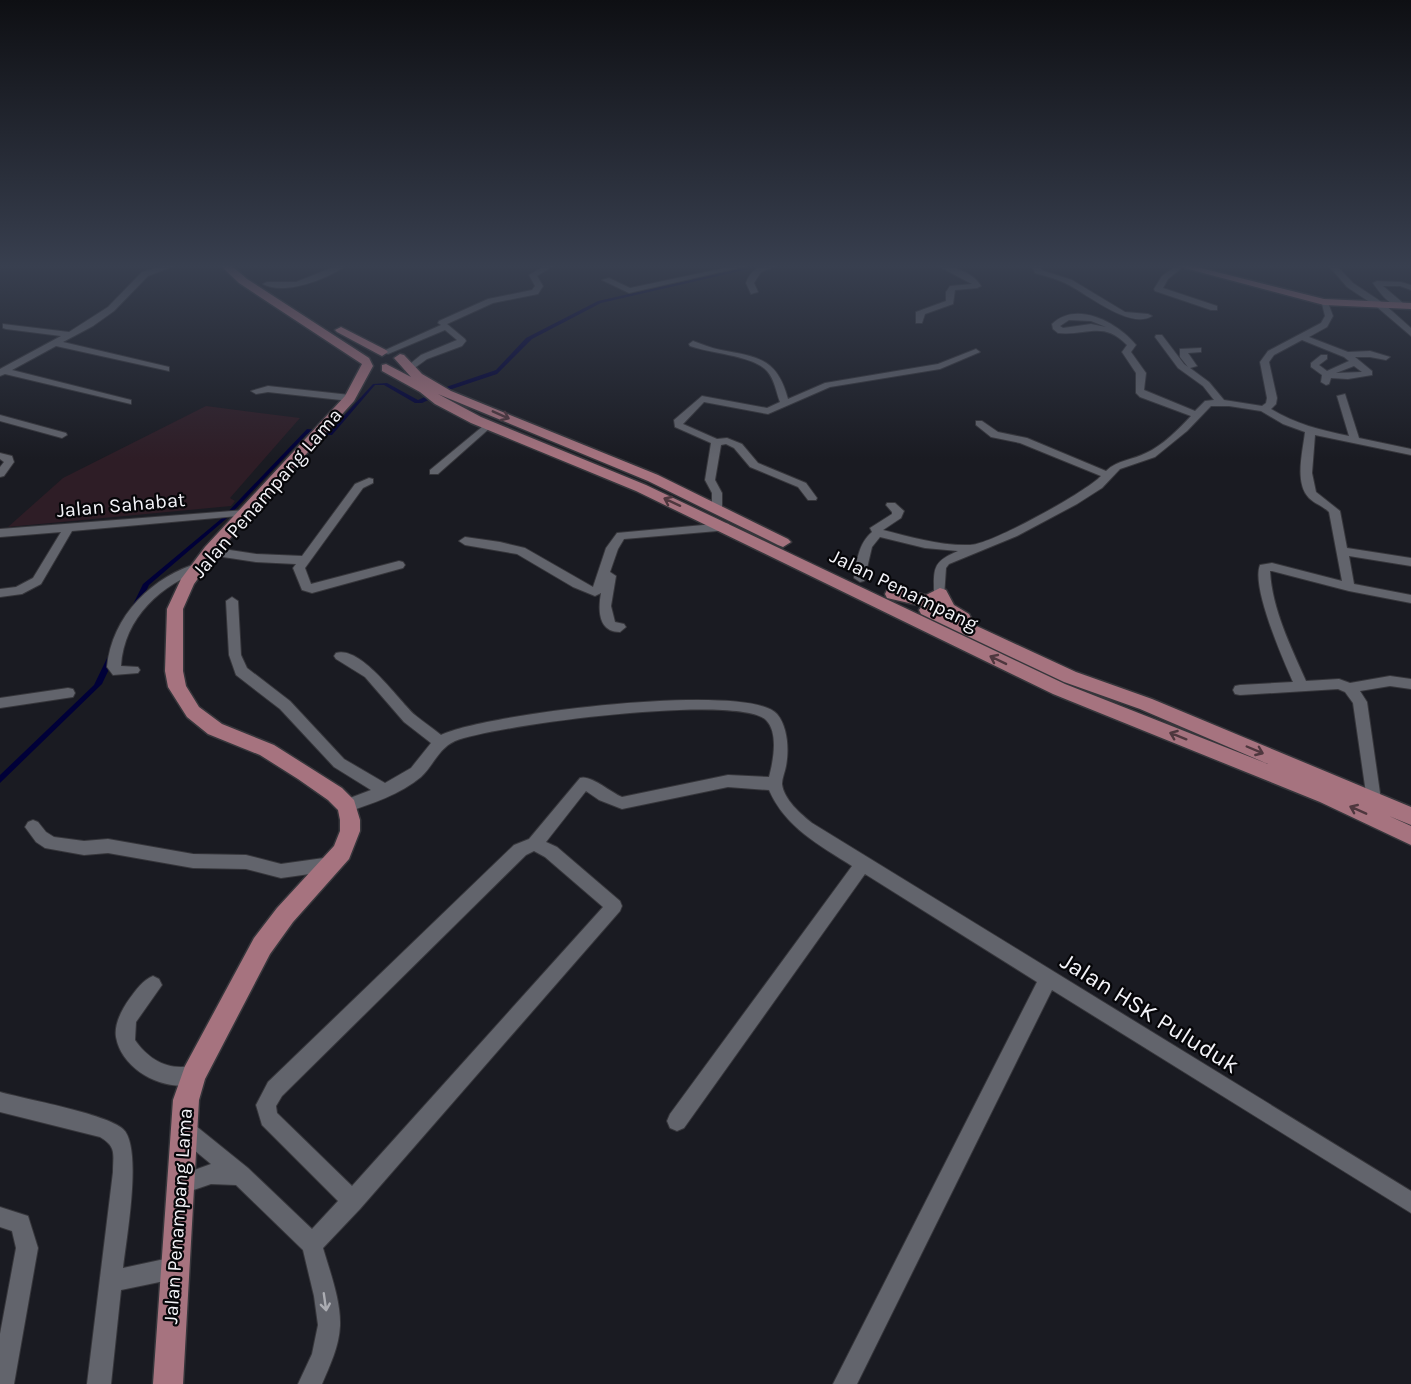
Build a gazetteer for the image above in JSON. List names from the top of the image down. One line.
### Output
{"streets":{"main road":["Jalan Penampang Lama","Jalan Penampang"],"street":["Jalan Sahabat","Jalan HSK Puluduk"]},"crossings":[["Jalan Penampang Lama","Jalan Sahabat"],["Jalan Penampang Lama","Jalan Penampang"]]}
